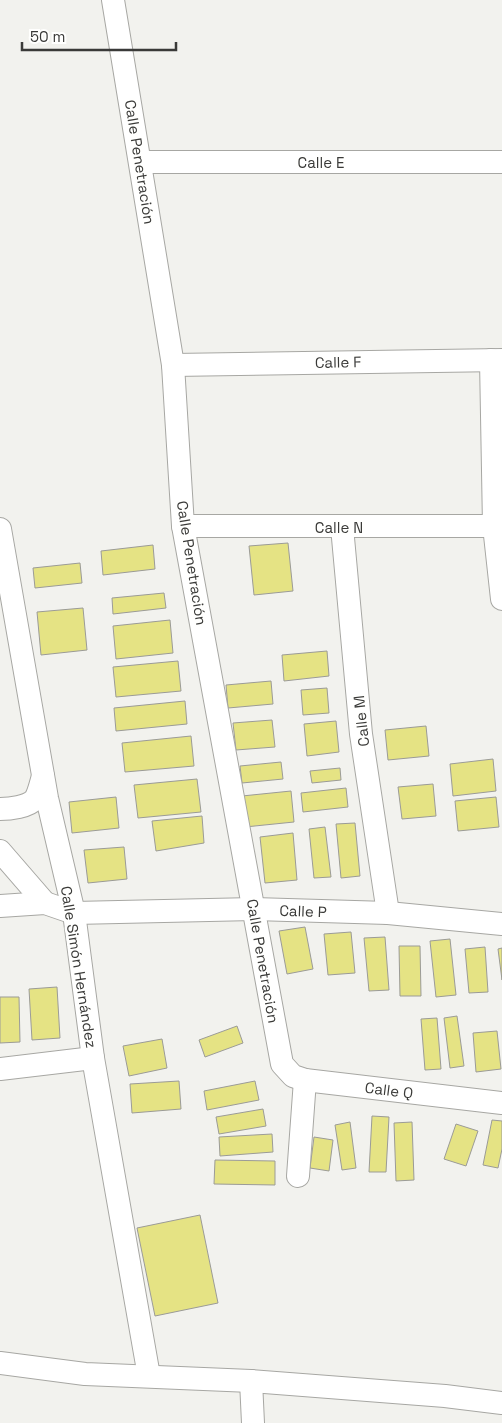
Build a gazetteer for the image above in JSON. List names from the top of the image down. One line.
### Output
{"streets":{"street":["Calle Penetración","Calle E","Calle F","Calle N","Calle M","Calle P","Calle Simón Hernández","Calle Q"]},"crossings":[["Calle Penetración","Calle E"],["Calle Penetración","Calle F"],["Calle Penetración","Calle N"],["Calle Penetración","Calle P"],["Calle Penetración","Calle Q"],["Calle N","Calle M"],["Calle M","Calle P"],["Calle P","Calle Simón Hernández"]],"scale_bar":"50 m"}
